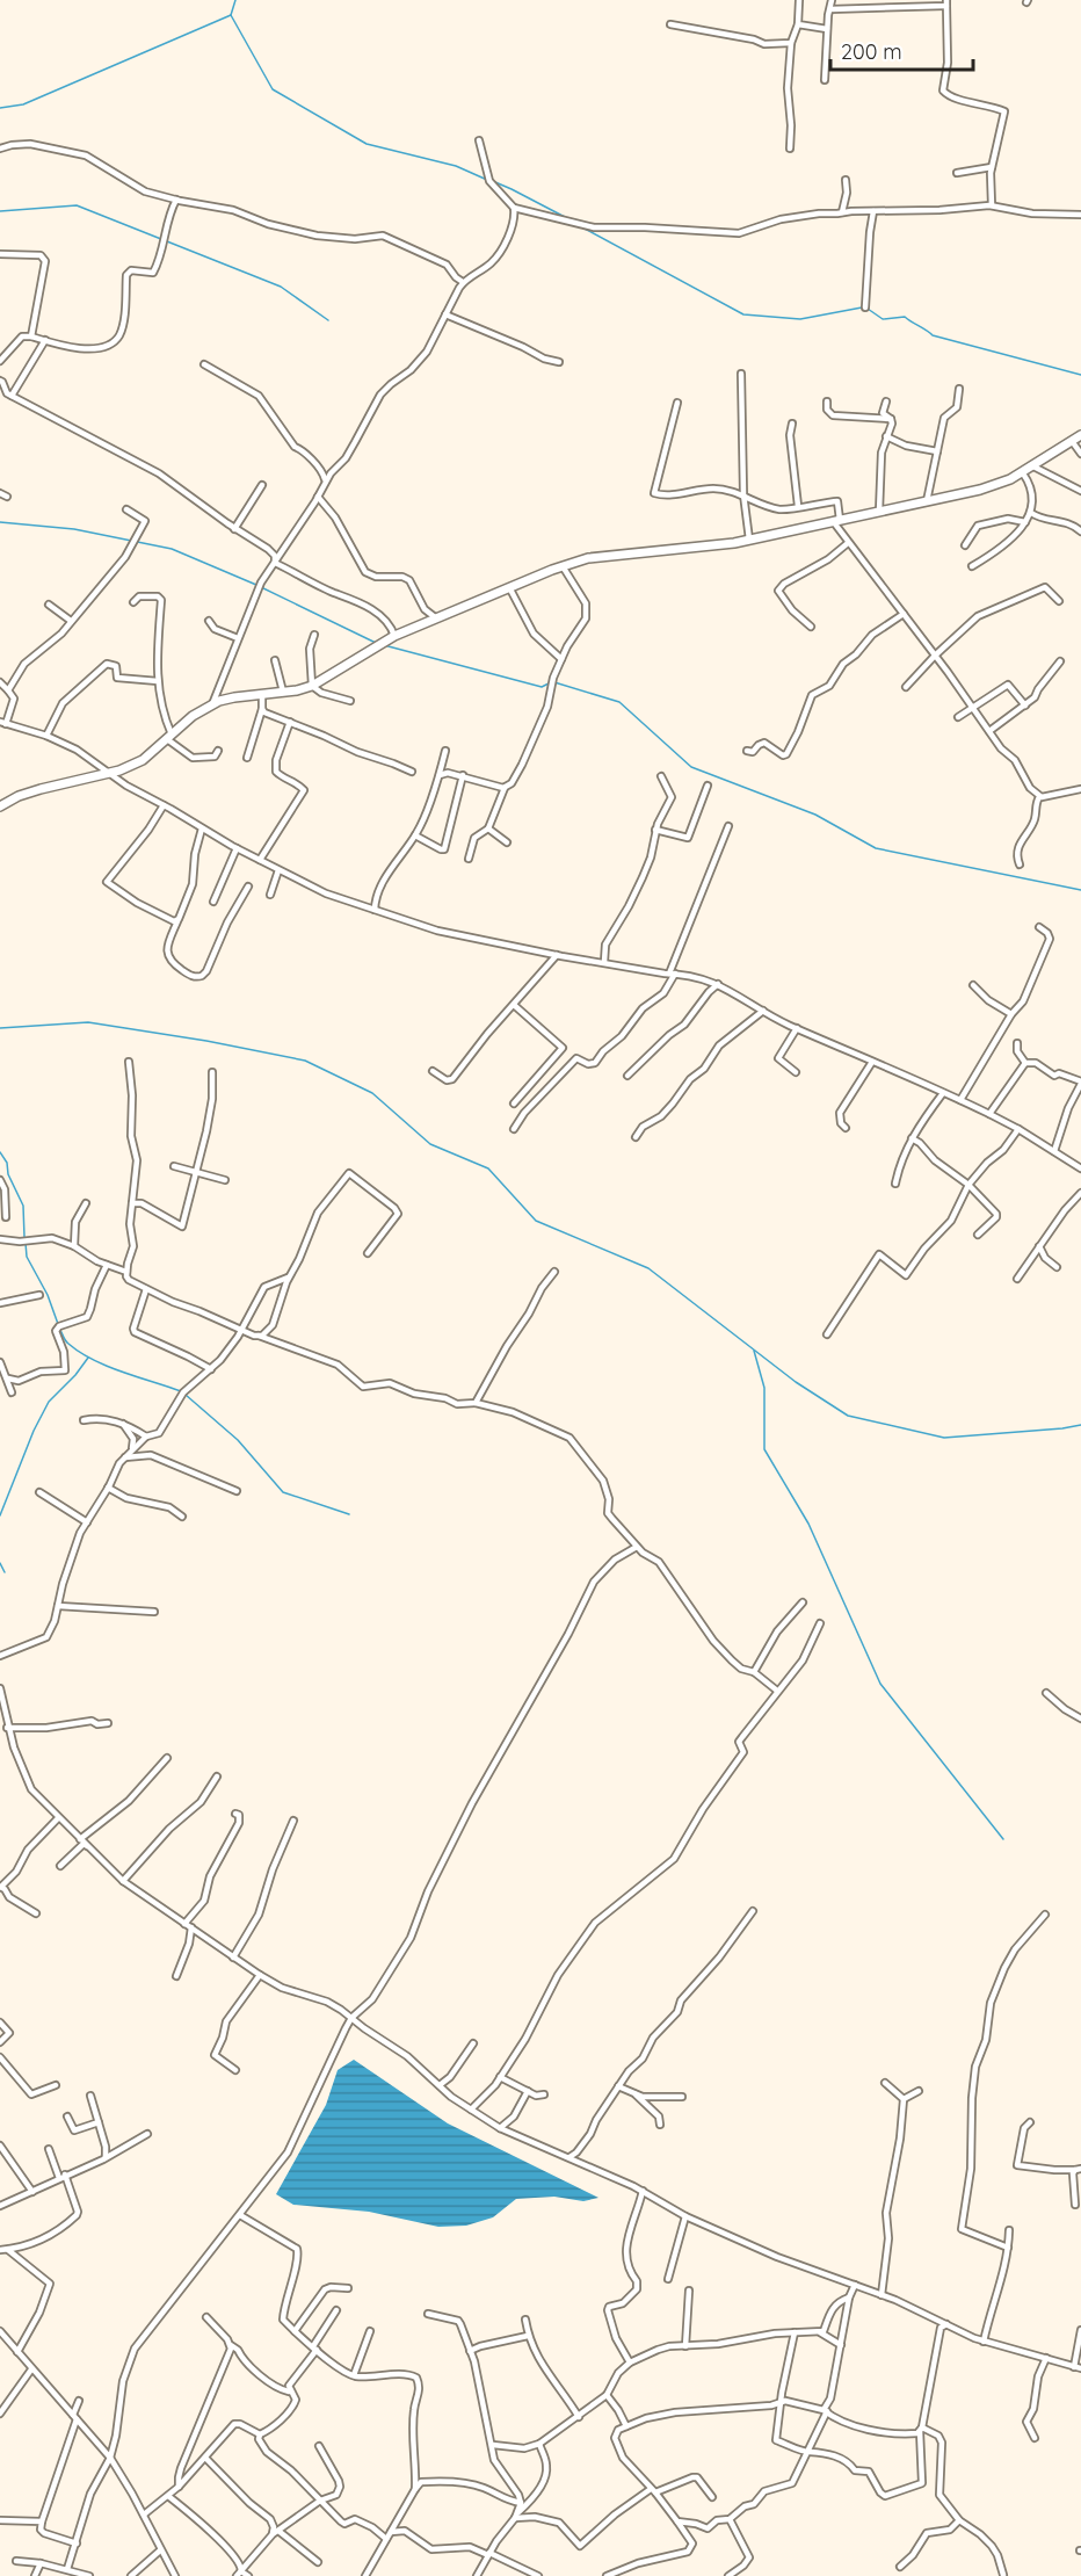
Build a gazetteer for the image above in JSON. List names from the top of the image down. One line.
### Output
{"scale_bar":"200 m"}
